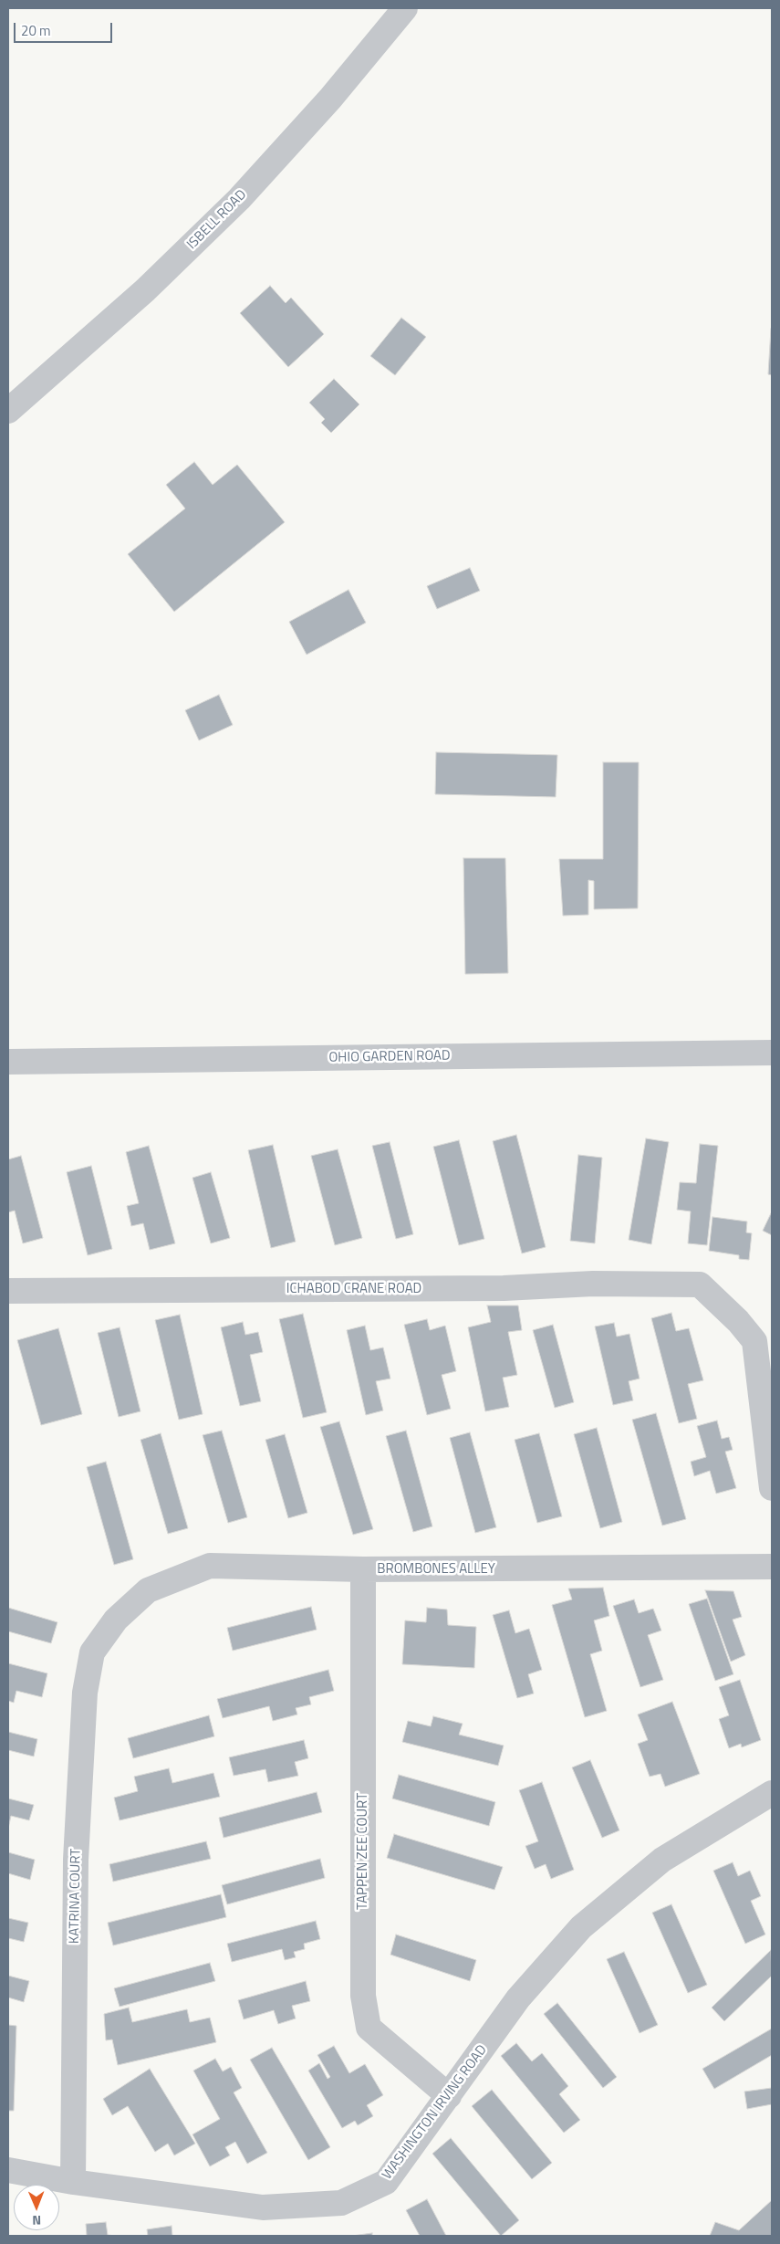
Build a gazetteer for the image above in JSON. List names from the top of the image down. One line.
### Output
{"streets":{"street":["ISBELL ROAD","OHIO GARDEN ROAD","ICHABOD CRANE ROAD","BROMBONES ALLEY","TAPPEN ZEE COURT","KATRINA COURT","WASHINGTON IRVING ROAD"]},"crossings":[["BROMBONES ALLEY","TAPPEN ZEE COURT"],["BROMBONES ALLEY","KATRINA COURT"],["TAPPEN ZEE COURT","WASHINGTON IRVING ROAD"],["KATRINA COURT","WASHINGTON IRVING ROAD"]],"scale_bar":"20 m","north":"bottom"}
